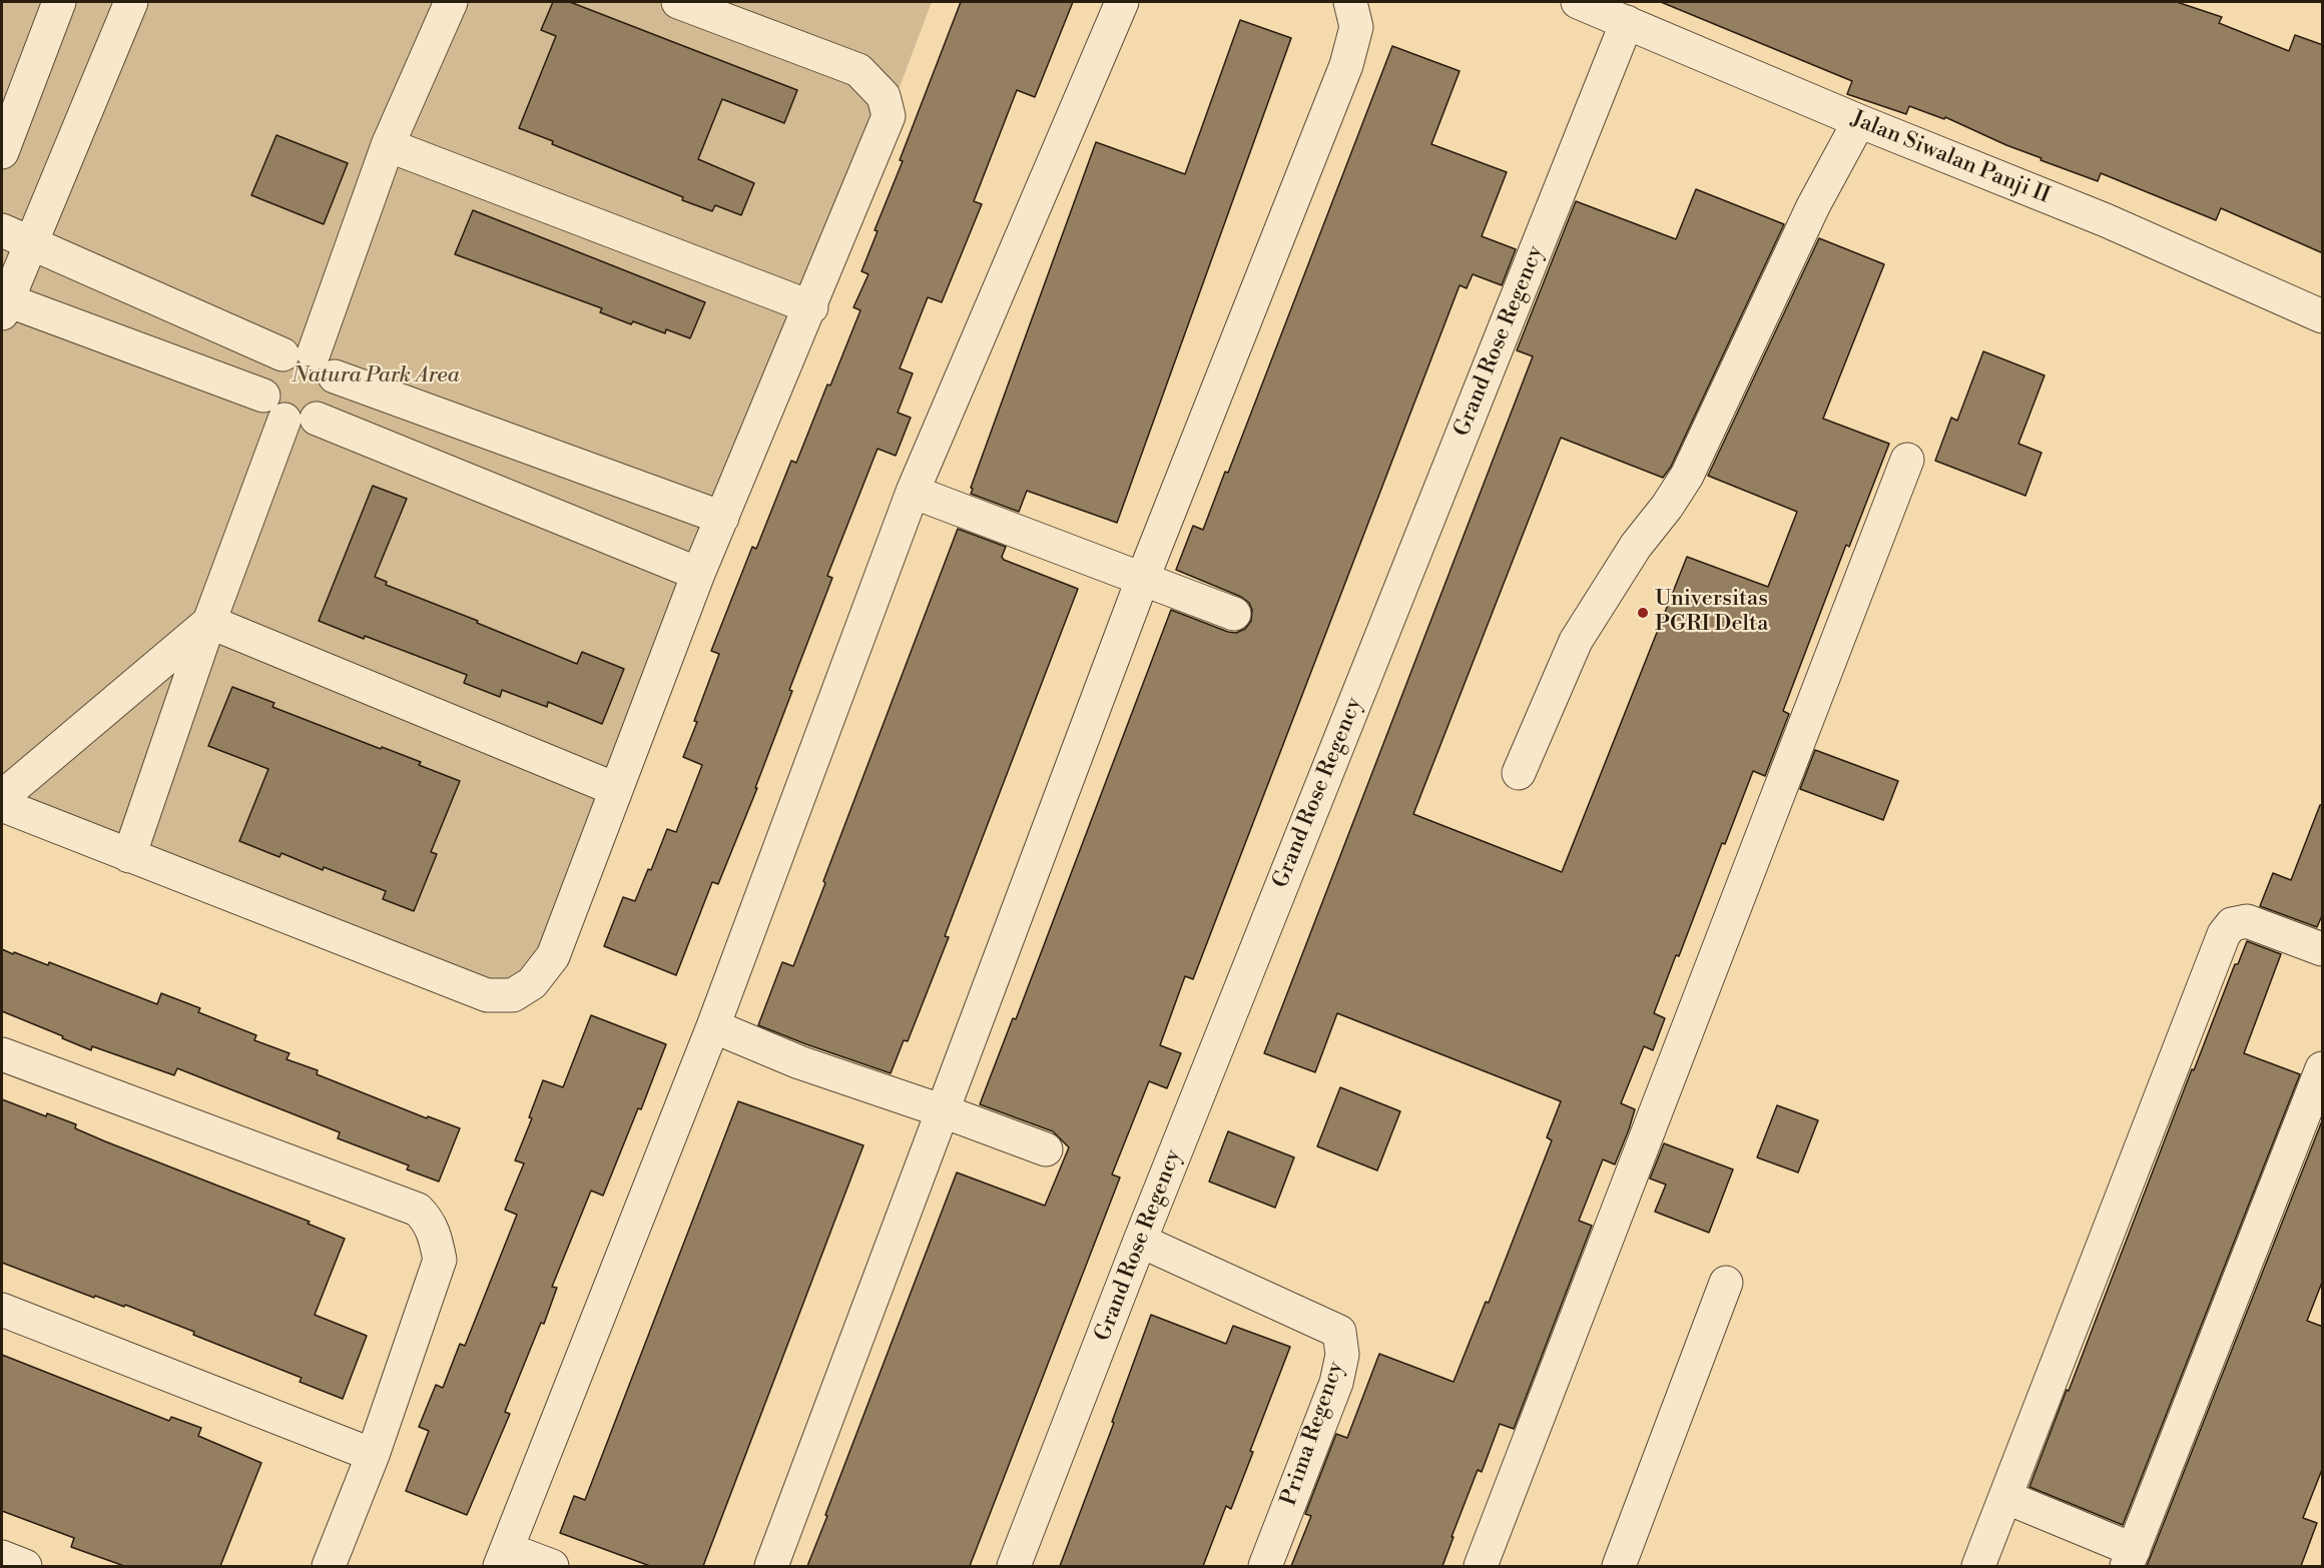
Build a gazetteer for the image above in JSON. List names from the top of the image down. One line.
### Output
{"streets":{"street":["Jalan Siwalan Panji II","Grand Rose Regency","Prima Regency"]},"crossings":[["Jalan Siwalan Panji II","Grand Rose Regency"],["Grand Rose Regency","Prima Regency"]],"parks":["Natura Park Area"],"places":["Universitas PGRI Delta"]}
